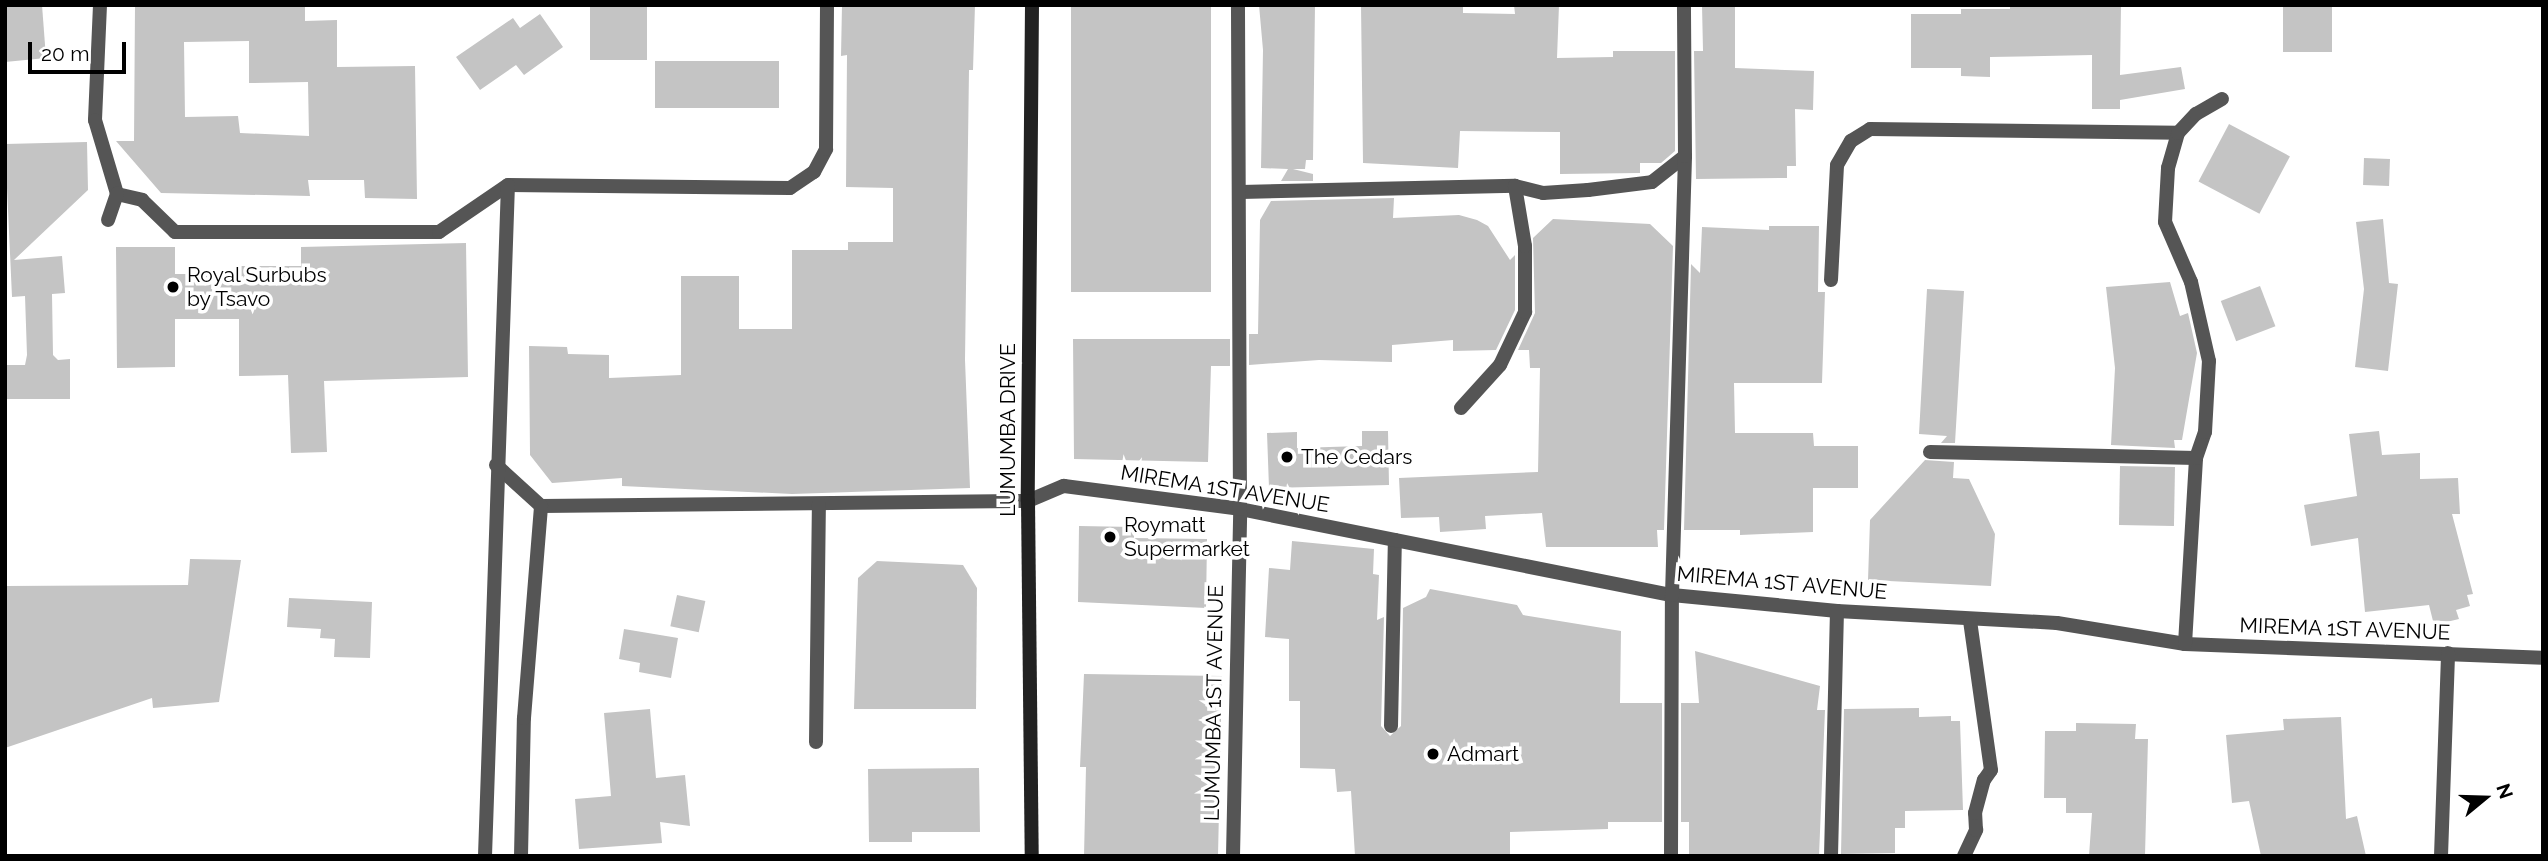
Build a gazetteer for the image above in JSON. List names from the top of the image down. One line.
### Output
{"streets":{"street":["LUMUMBA DRIVE","MIREMA 1ST AVENUE","LUMUMBA 1ST AVENUE"]},"crossings":[["LUMUMBA DRIVE","MIREMA 1ST AVENUE"],["MIREMA 1ST AVENUE","LUMUMBA 1ST AVENUE"]],"places":["Royal Surbubs by Tsavo","The Cedars","Roymatt Supermarket","Admart"],"scale_bar":"20 m","north":"right"}
